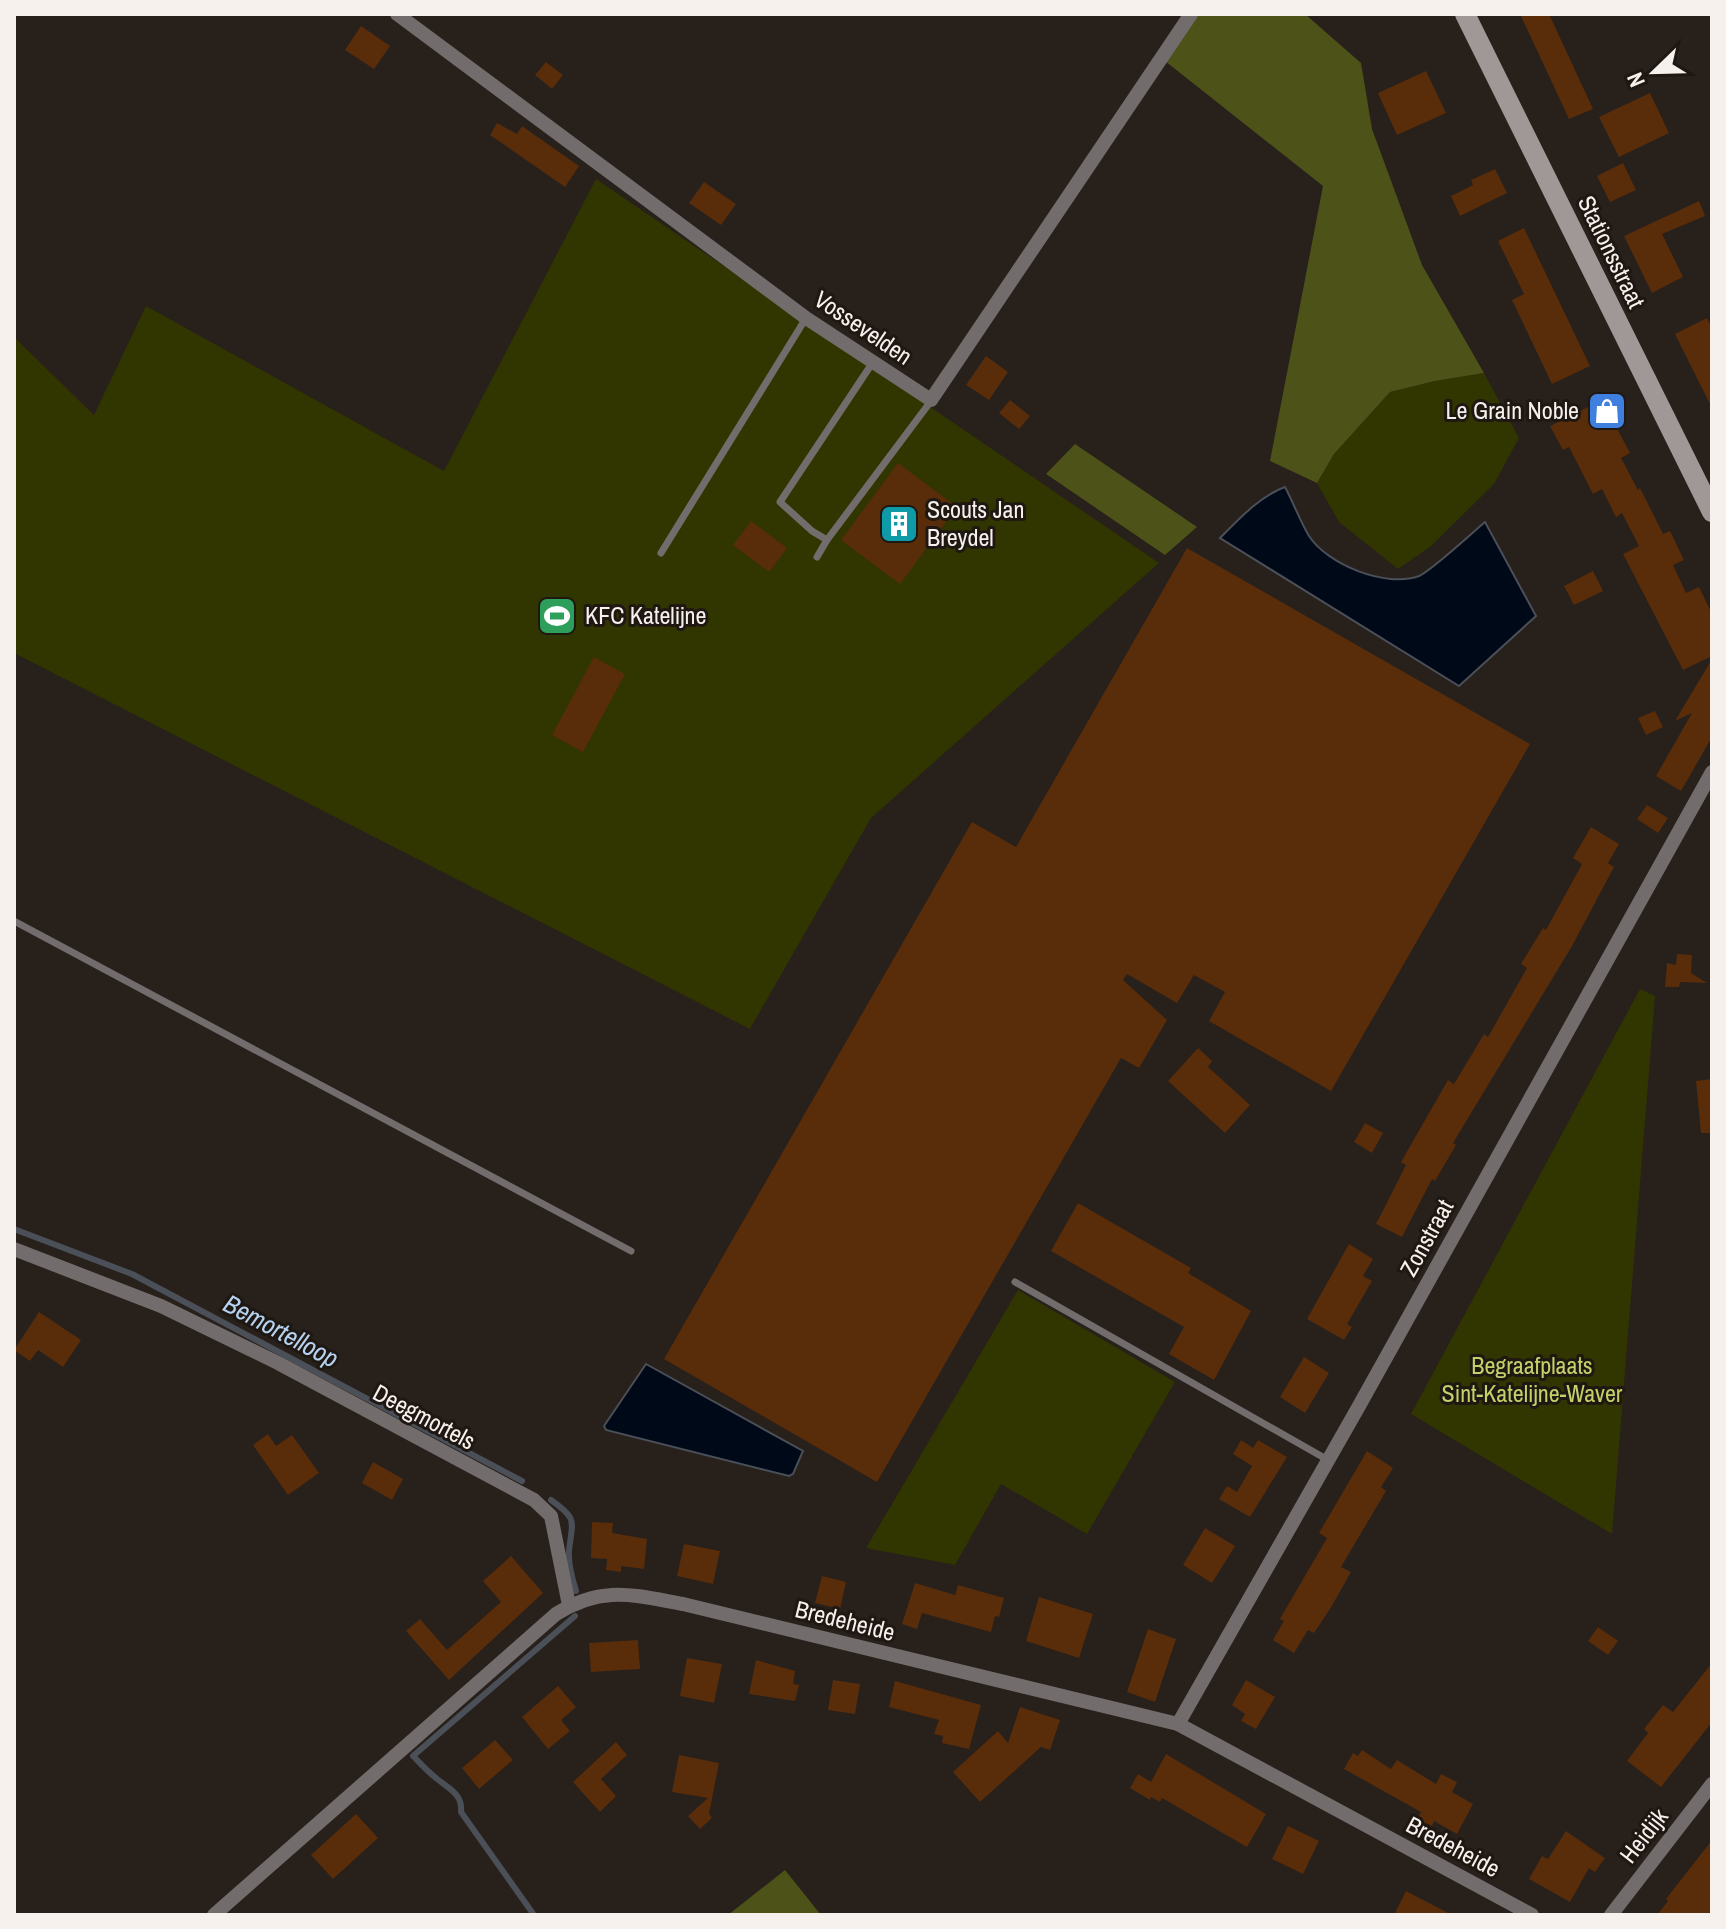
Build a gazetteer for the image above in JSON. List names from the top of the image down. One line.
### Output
{"streets":{"street":["Stationsstraat","Vossevelden","Zonstraat","Deegmortels","Bredeheide","Heidijk"]},"crossings":[["Zonstraat","Bredeheide"],["Deegmortels","Bredeheide"]],"water":["Bemortelloop"],"parks":["Begraafplaats Sint-Katelijne-Waver"],"places":{"shop":["Le Grain Noble"],"building":["Scouts Jan Breydel"],"sports":["KFC Katelijne"]},"north":"bottom left"}
